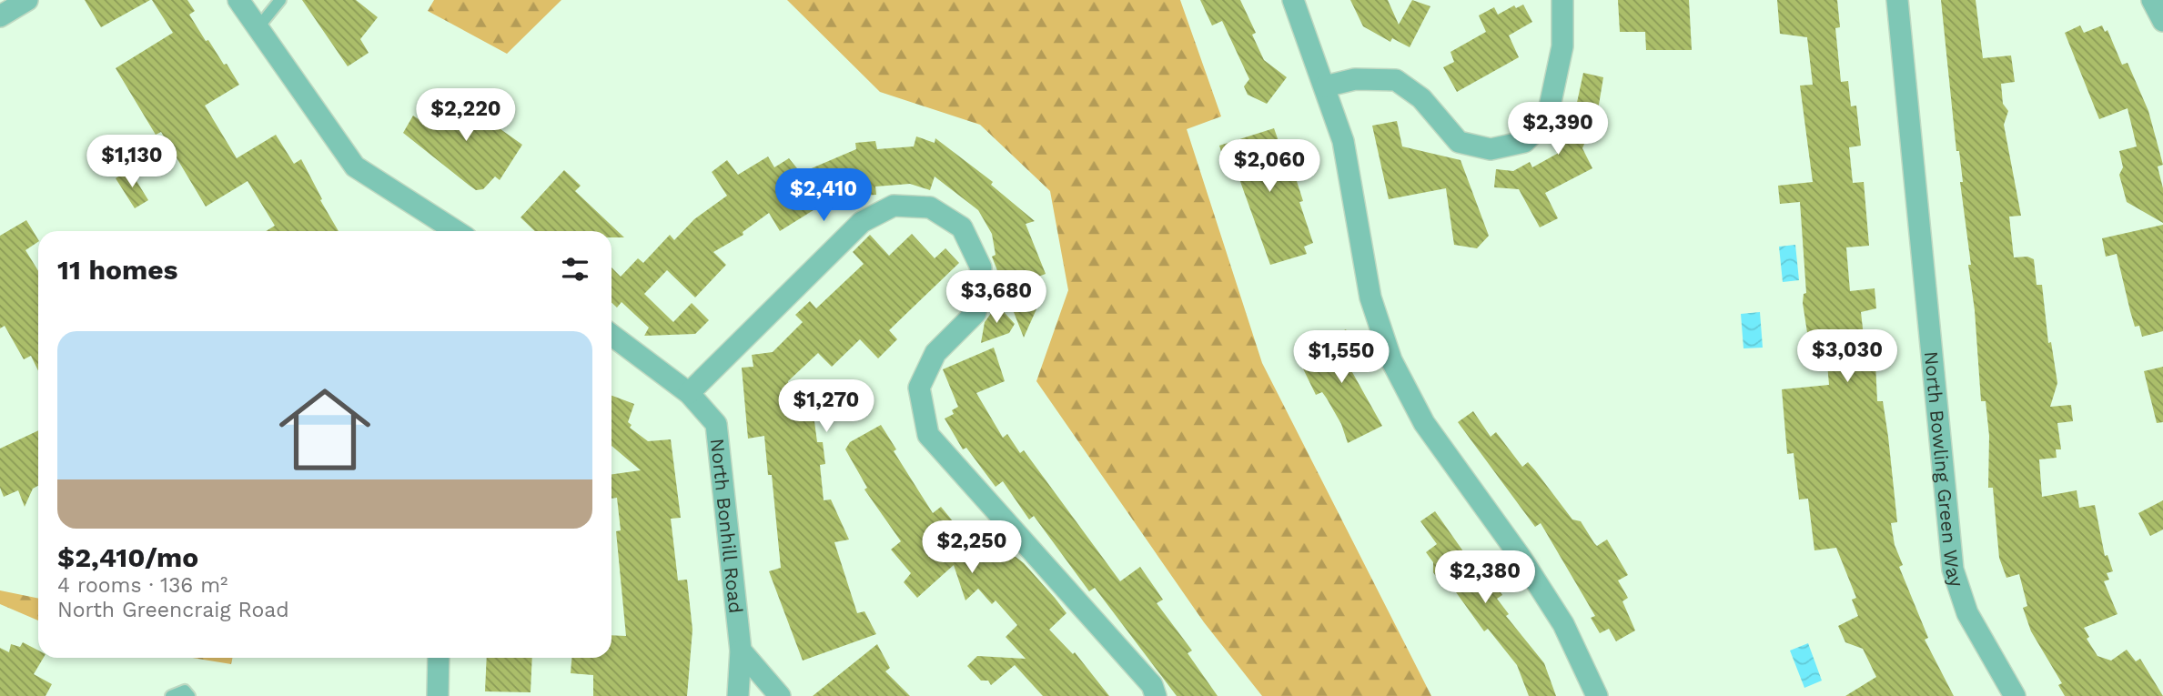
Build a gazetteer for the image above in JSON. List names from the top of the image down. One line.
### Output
{"streets":{"street":["North Bowling Green Way","North Bonhill Road"]},"page":{"price":["$2,220","$2,390","$1,130","$2,060","$2,410","$3,680","$3,030","$1,550","$1,270","$2,250","$2,380"],"heading":"11 homes","list":[{"name":"$2,410/mo","note":"4 rooms · 136 m² · North Greencraig Road"}]}}
